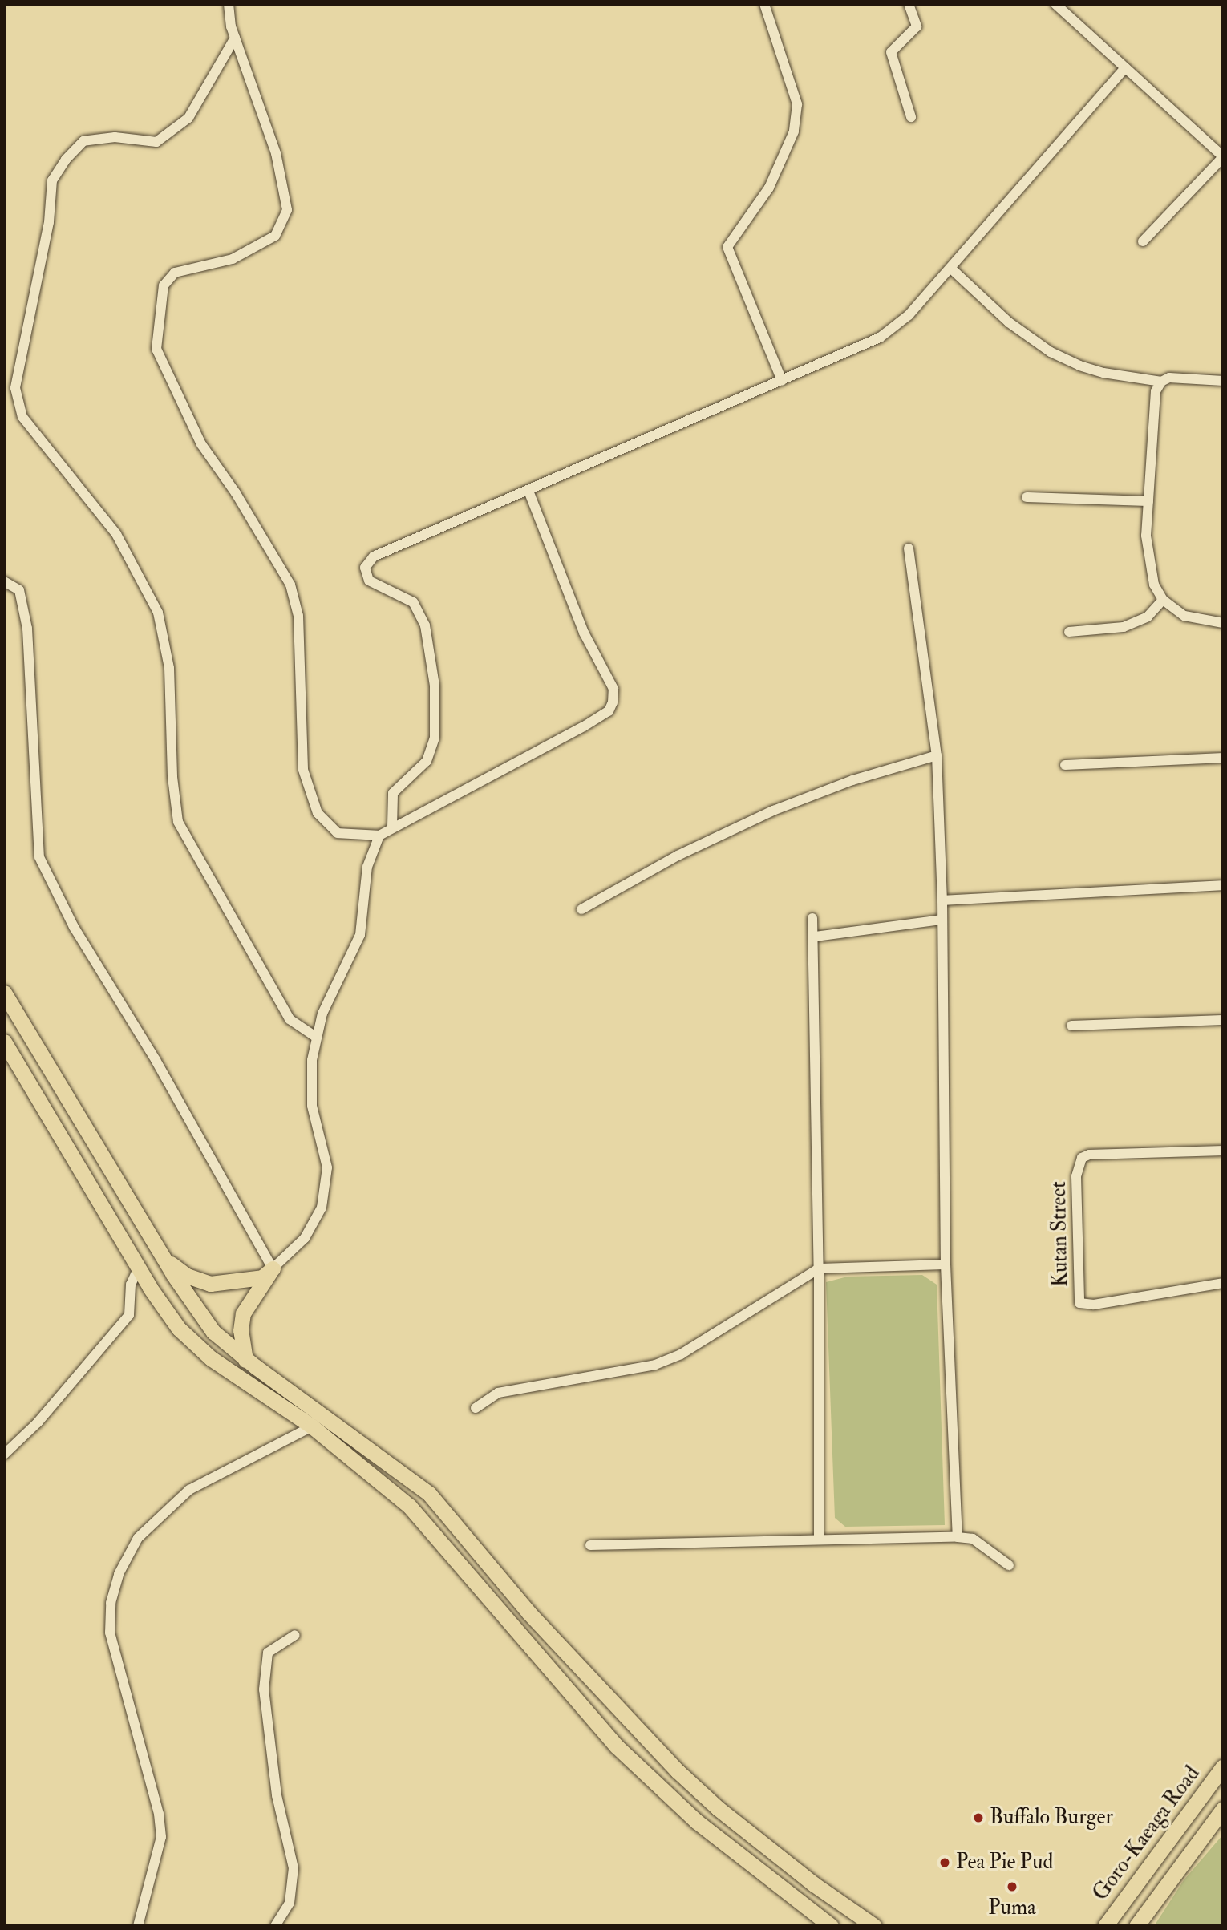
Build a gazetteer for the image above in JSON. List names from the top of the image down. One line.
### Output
{"streets":{"main road":["Goro-Kaeaga Road"],"street":["Kutan Street"]},"places":["Buffalo Burger","Pea Pie Pud","Puma"]}
